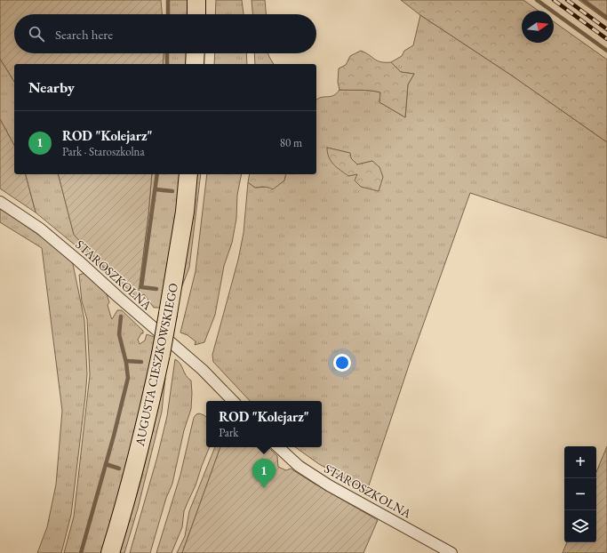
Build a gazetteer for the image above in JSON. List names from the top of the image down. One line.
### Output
{"streets":{"main road":["AUGUSTA CIESZKOWSKIEGO"],"street":["STAROSZKOLNA"]},"north":"right","page":{"search":"Search here","heading":"Nearby","list":[{"mark":"1","name":"ROD \"Kolejarz\"","note":"Park · Staroszkolna","value":"80 m"}],"popup":["ROD \"Kolejarz\"","Park"],"map_buttons":["+","−"],"pins":"1"}}
